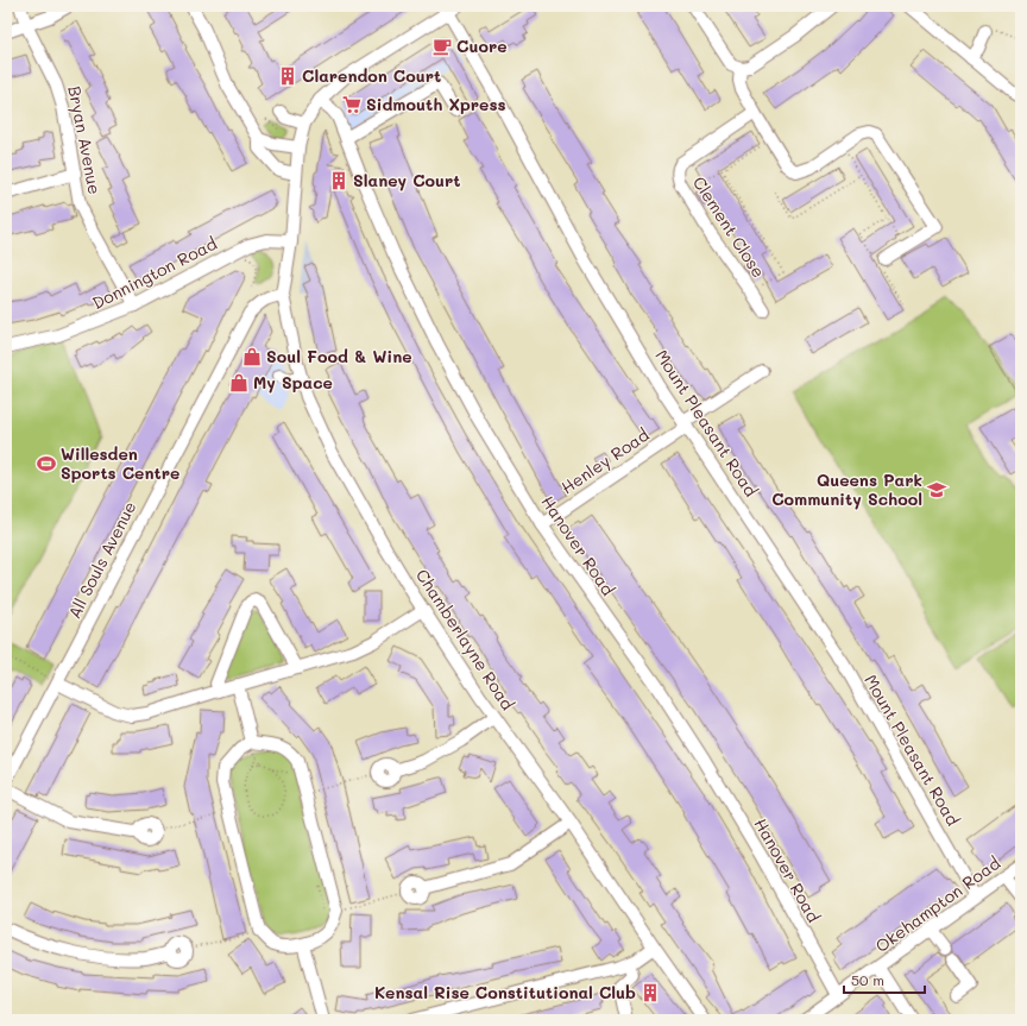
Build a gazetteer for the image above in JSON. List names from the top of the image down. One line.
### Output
{"streets":{"street":["Bryan Avenue","Clement Close","Donnington Road","Mount Pleasant Road","Henley Road","Hanover Road","All Souls Avenue","Chamberlayne Road","Okehampton Road"]},"crossings":[["Bryan Avenue","Donnington Road"],["Donnington Road","Chamberlayne Road"],["Mount Pleasant Road","Henley Road"],["Mount Pleasant Road","Okehampton Road"],["Henley Road","Hanover Road"],["Hanover Road","Okehampton Road"],["All Souls Avenue","Chamberlayne Road"]],"places":{"cafe":["Cuore"],"building":["Clarendon Court","Slaney Court","Kensal Rise Constitutional Club"],"supermarket":["Sidmouth Xpress"],"shop":["Soul Food & Wine","My Space"],"sports":["Willesden Sports Centre"],"school or university":["Queens Park Community School"]},"scale_bar":"50 m"}
